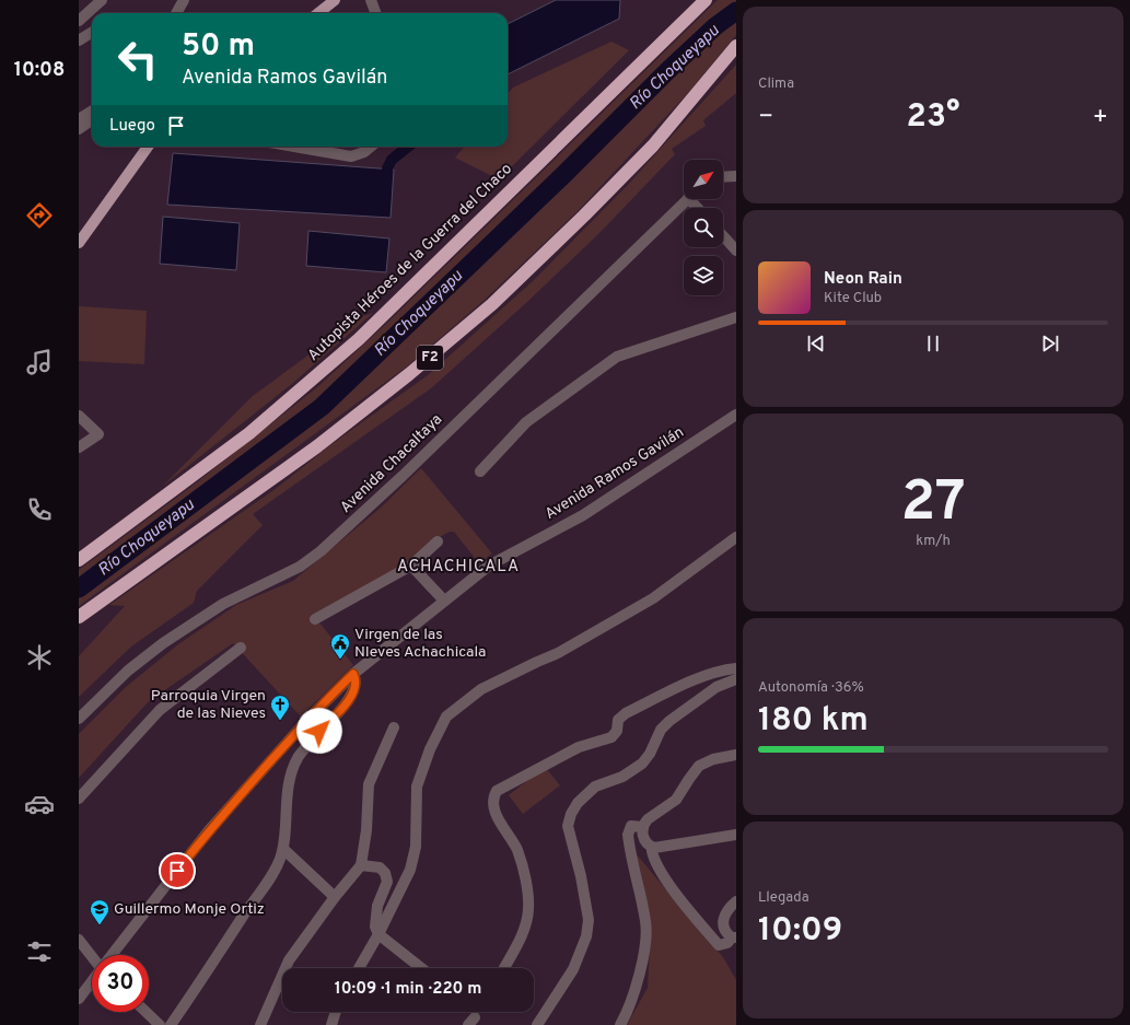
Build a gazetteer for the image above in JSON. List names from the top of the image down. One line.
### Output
{"streets":{"highway":["Autopista Héroes de la Guerra del Chaco","F2"],"street":["Avenida Chacaltaya","Avenida Ramos Gavilán"]},"districts":["ACHACHICALA"],"water":["Río Choqueyapu"],"places":{"public building":["Virgen de las NIeves Achachicala"],"church":["Parroquia Virgen de las Nieves"],"school or university":["Guillermo Monje Ortiz"]},"north":"top right","page":{"tabs":"10:08","tile":["Clima",["27","km/h"],["Autonomía · 36%","180 km"],["Llegada","10:09"]],"turn":["50 m","Avenida Ramos Gavilán"],"heat":["−","23°","+"],"then":"Luego","song":["Neon Rain","Kite Club"],"limit":"30","trip":"10:09 · 1 min · 220 m"}}
